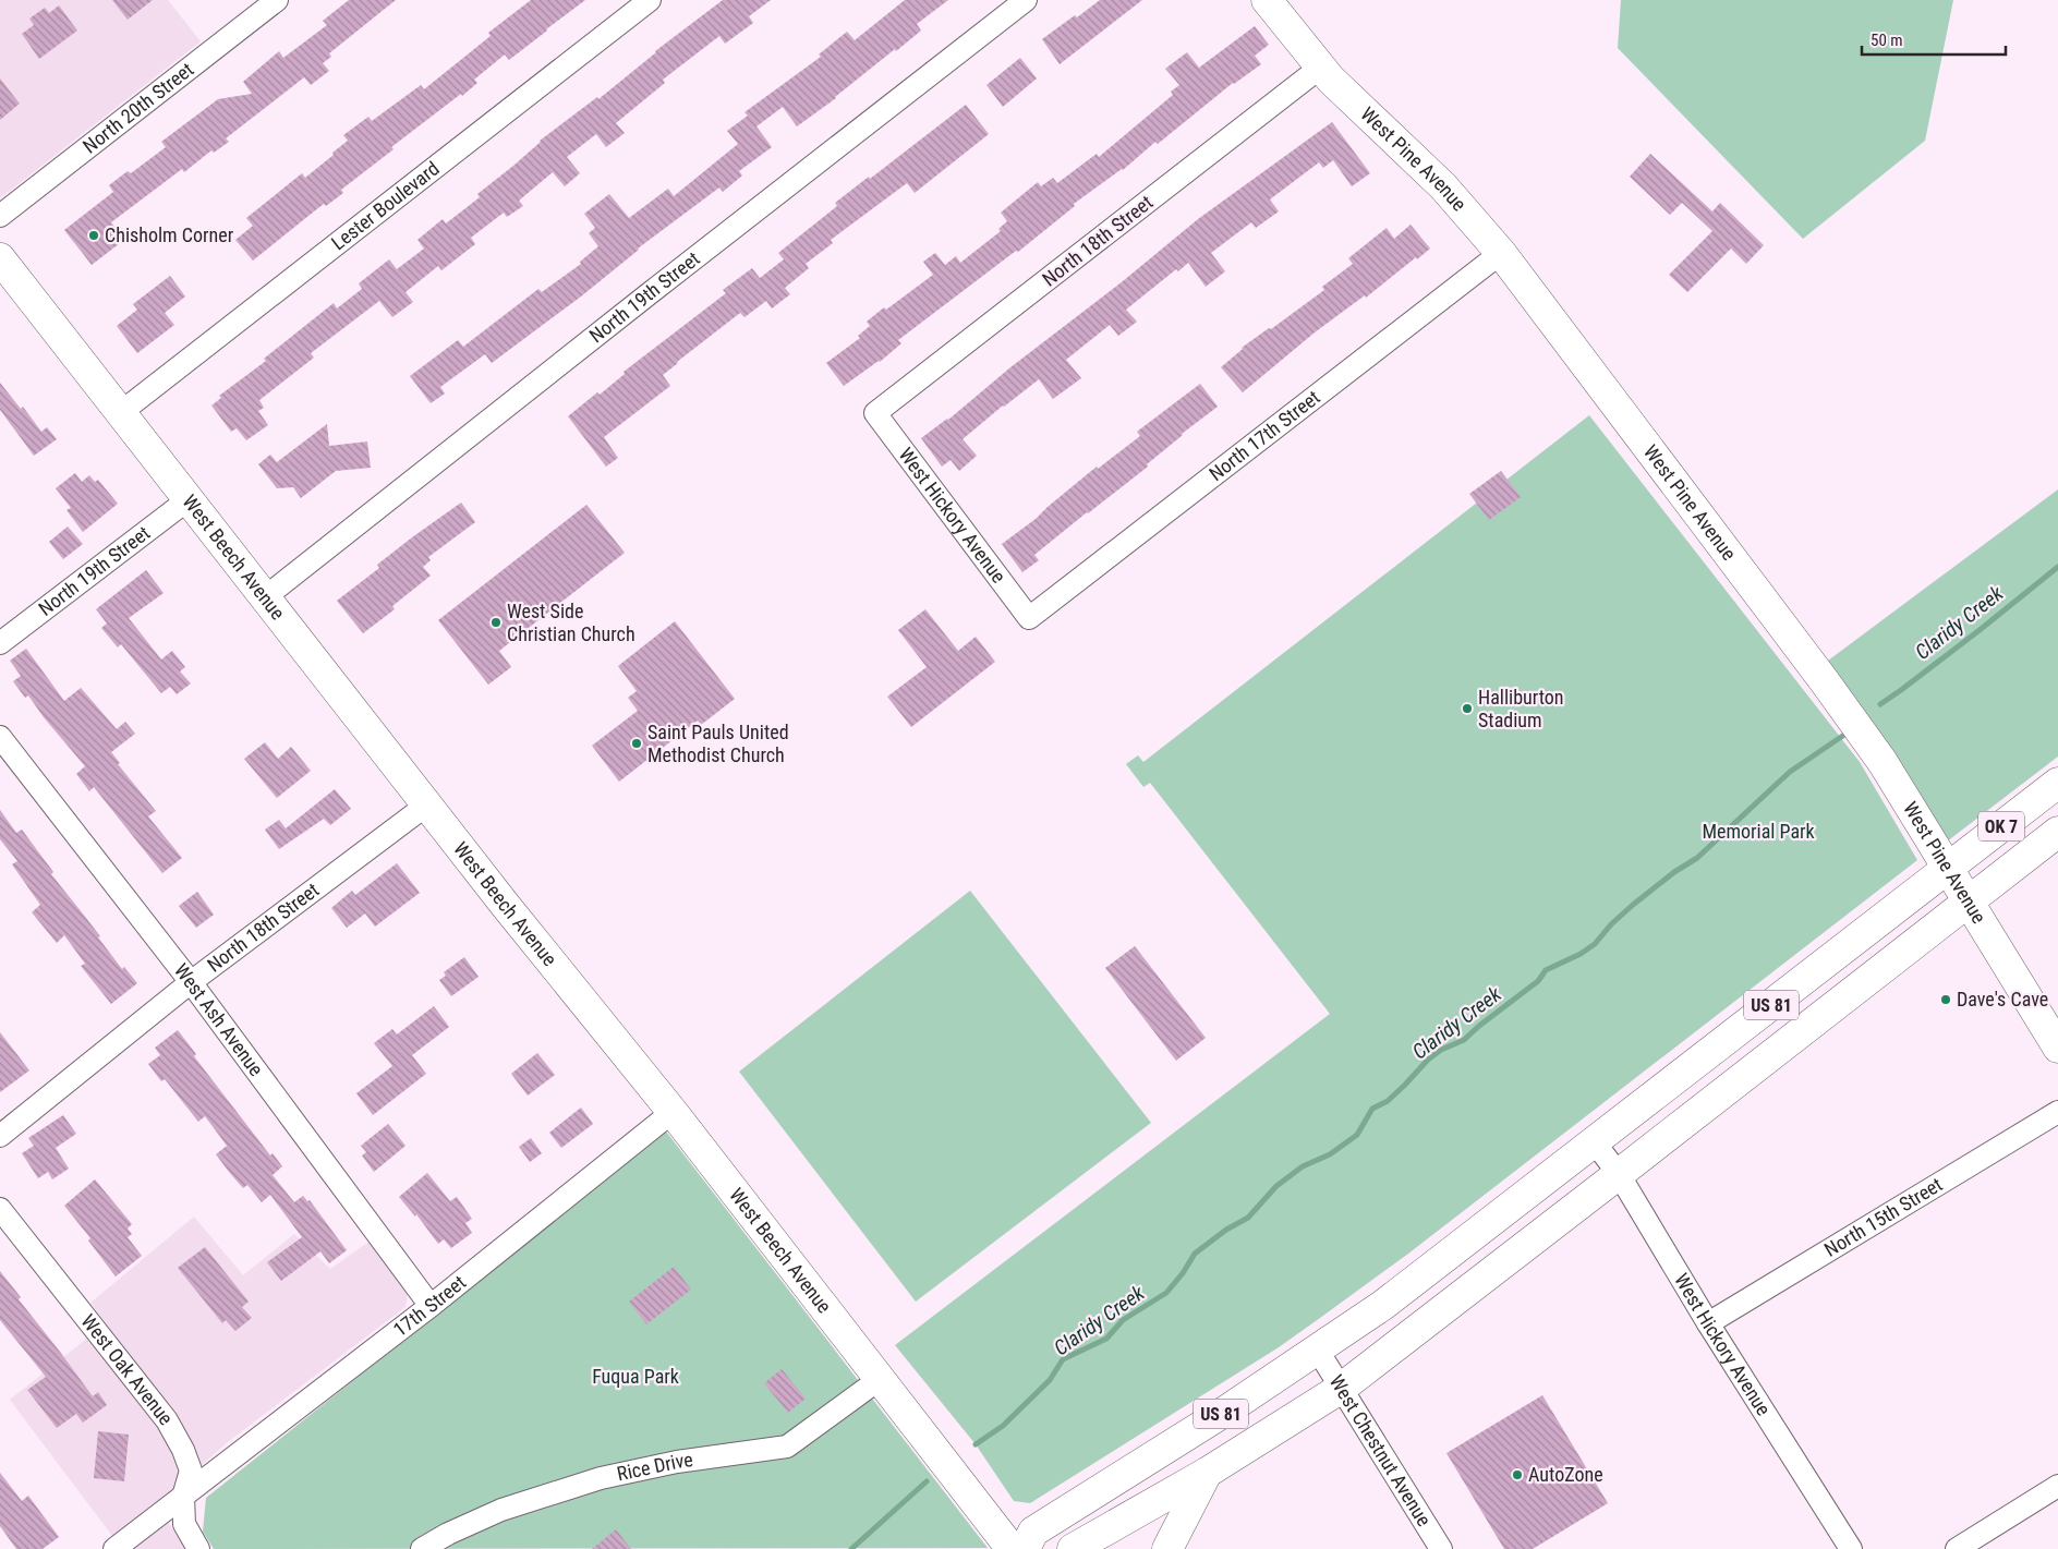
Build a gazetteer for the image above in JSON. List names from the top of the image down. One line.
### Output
{"streets":{"main road":["West Pine Avenue","West Beech Avenue","OK 7","US 81"],"street":["North 20th Street","Lester Boulevard","North 18th Street","North 19th Street","North 17th Street","West Hickory Avenue","West Ash Avenue","North 15th Street","17th Street","West Oak Avenue","West Chestnut Avenue","Rice Drive"]},"crossings":[["West Pine Avenue","North 18th Street"],["West Pine Avenue","North 17th Street"],["West Pine Avenue","OK 7"],["West Pine Avenue","US 81"],["Lester Boulevard","West Beech Avenue"],["North 18th Street","West Hickory Avenue"],["North 18th Street","West Beech Avenue"],["North 18th Street","West Ash Avenue"],["North 19th Street","West Beech Avenue"],["North 17th Street","West Hickory Avenue"],["West Hickory Avenue","US 81"],["West Hickory Avenue","North 15th Street"],["West Beech Avenue","US 81"],["West Beech Avenue","17th Street"],["West Beech Avenue","Rice Drive"],["OK 7","US 81"],["US 81","West Chestnut Avenue"],["West Ash Avenue","17th Street"],["17th Street","West Oak Avenue"]],"water":["Claridy Creek"],"parks":["Memorial Park","Fuqua Park"],"places":["Chisholm Corner","West Side Christian Church","Halliburton Stadium","Saint Pauls United Methodist Church","Dave's Cave","AutoZone"],"scale_bar":"50 m"}
